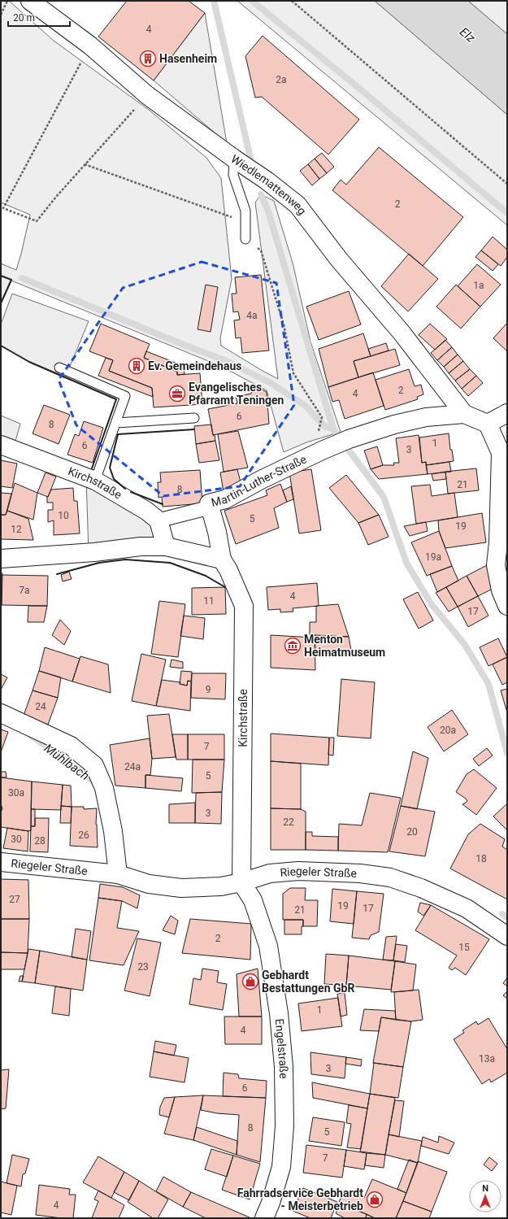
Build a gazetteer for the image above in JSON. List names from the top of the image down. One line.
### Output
{"streets":{"street":["Wiedlemattenweg","Martin-Luther-Straße","Kirchstraße","Riegeler Straße","Engelstraße"]},"crossings":[["Wiedlemattenweg","Martin-Luther-Straße"],["Martin-Luther-Straße","Kirchstraße"],["Kirchstraße","Riegeler Straße"],["Kirchstraße","Engelstraße"],["Riegeler Straße","Engelstraße"]],"water":["Elz","Mühlbach"],"places":{"building":["Hasenheim","Ev. Gemeindehaus"],"office":["Evangelisches Pfarramt Teningen"],"museum":["Menton Heimatmuseum"],"shop":["Gebhardt Bestattungen GbR","Fahrradservice Gebhardt - Meisterbetrieb"]},"house_numbers":["4","2a","2","1a","4a","2","4","6","8","1","6","3","21","8","10","5","19","12","19a","7a","4","11","17","9","24","20a","7","24a","5","30a","3","22","20","26","30","28","18","27","19","17","21","2","15","23","1","4","13a","3","6","8","5","7","4"],"scale_bar":"20 m","north":"top"}
